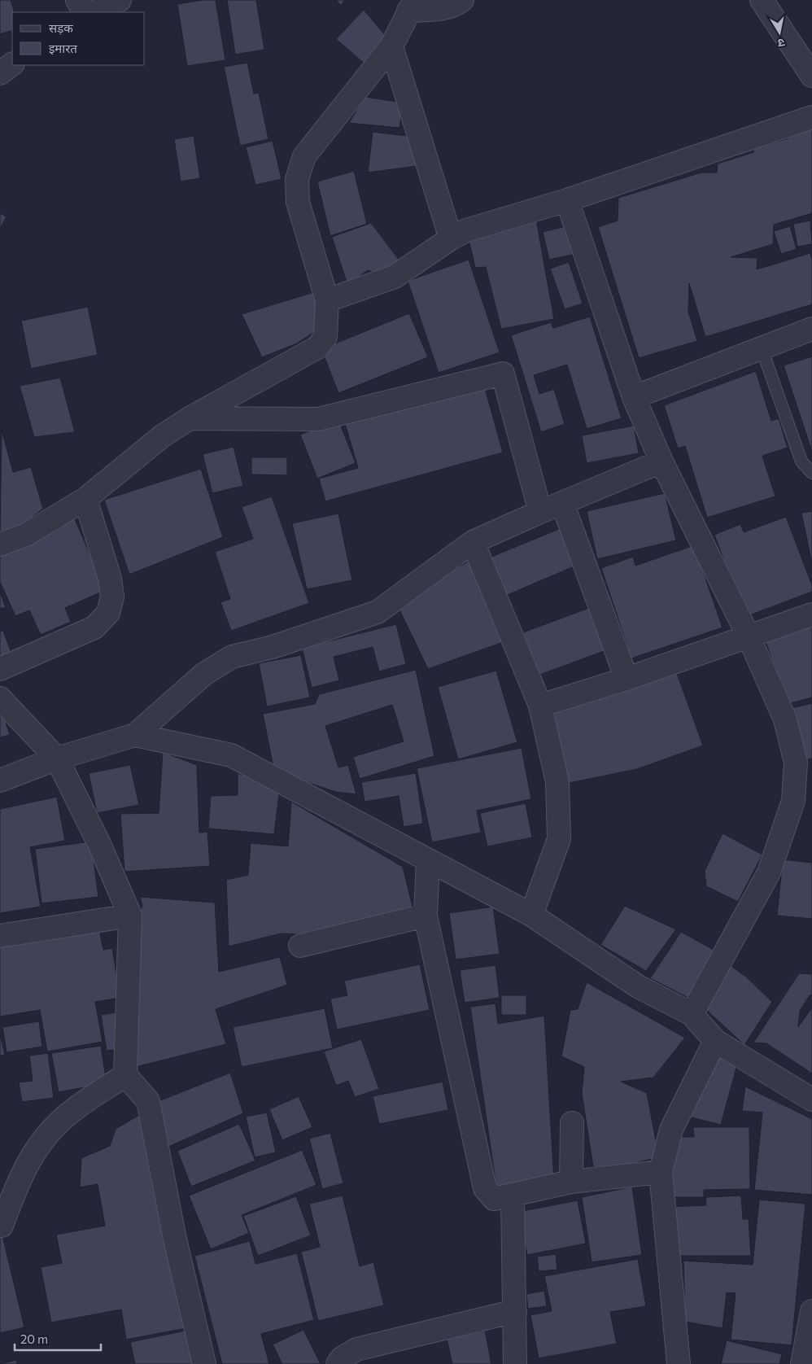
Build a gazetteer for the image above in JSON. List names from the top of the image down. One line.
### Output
{"legend":["सड़क","इमारत"],"scale_bar":"20 m","north":"bottom"}
